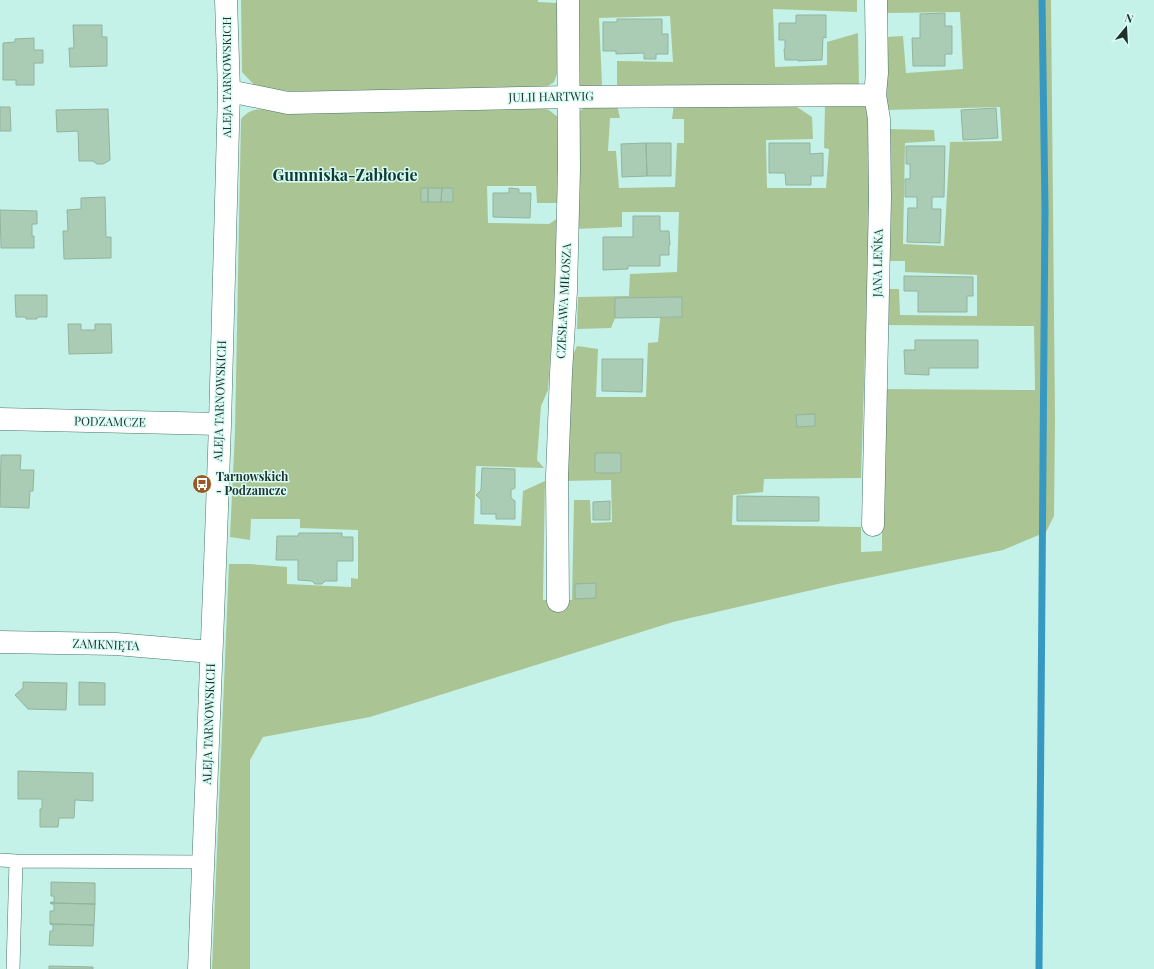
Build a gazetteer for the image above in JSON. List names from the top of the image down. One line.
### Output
{"streets":{"street":["ALEJA TARNOWSKICH","JULII HARTWIG","JANA LEŃKA","CZESŁAWA MIŁOSZA","PODZAMCZE","ZAMKNIĘTA"]},"crossings":[["ALEJA TARNOWSKICH","JULII HARTWIG"],["ALEJA TARNOWSKICH","PODZAMCZE"],["ALEJA TARNOWSKICH","ZAMKNIĘTA"],["JULII HARTWIG","JANA LEŃKA"],["JULII HARTWIG","CZESŁAWA MIŁOSZA"]],"districts":["Gumniska-Zabłocie"],"places":{"bus stop":["Tarnowskich - Podzamcze"]},"north":"top"}
